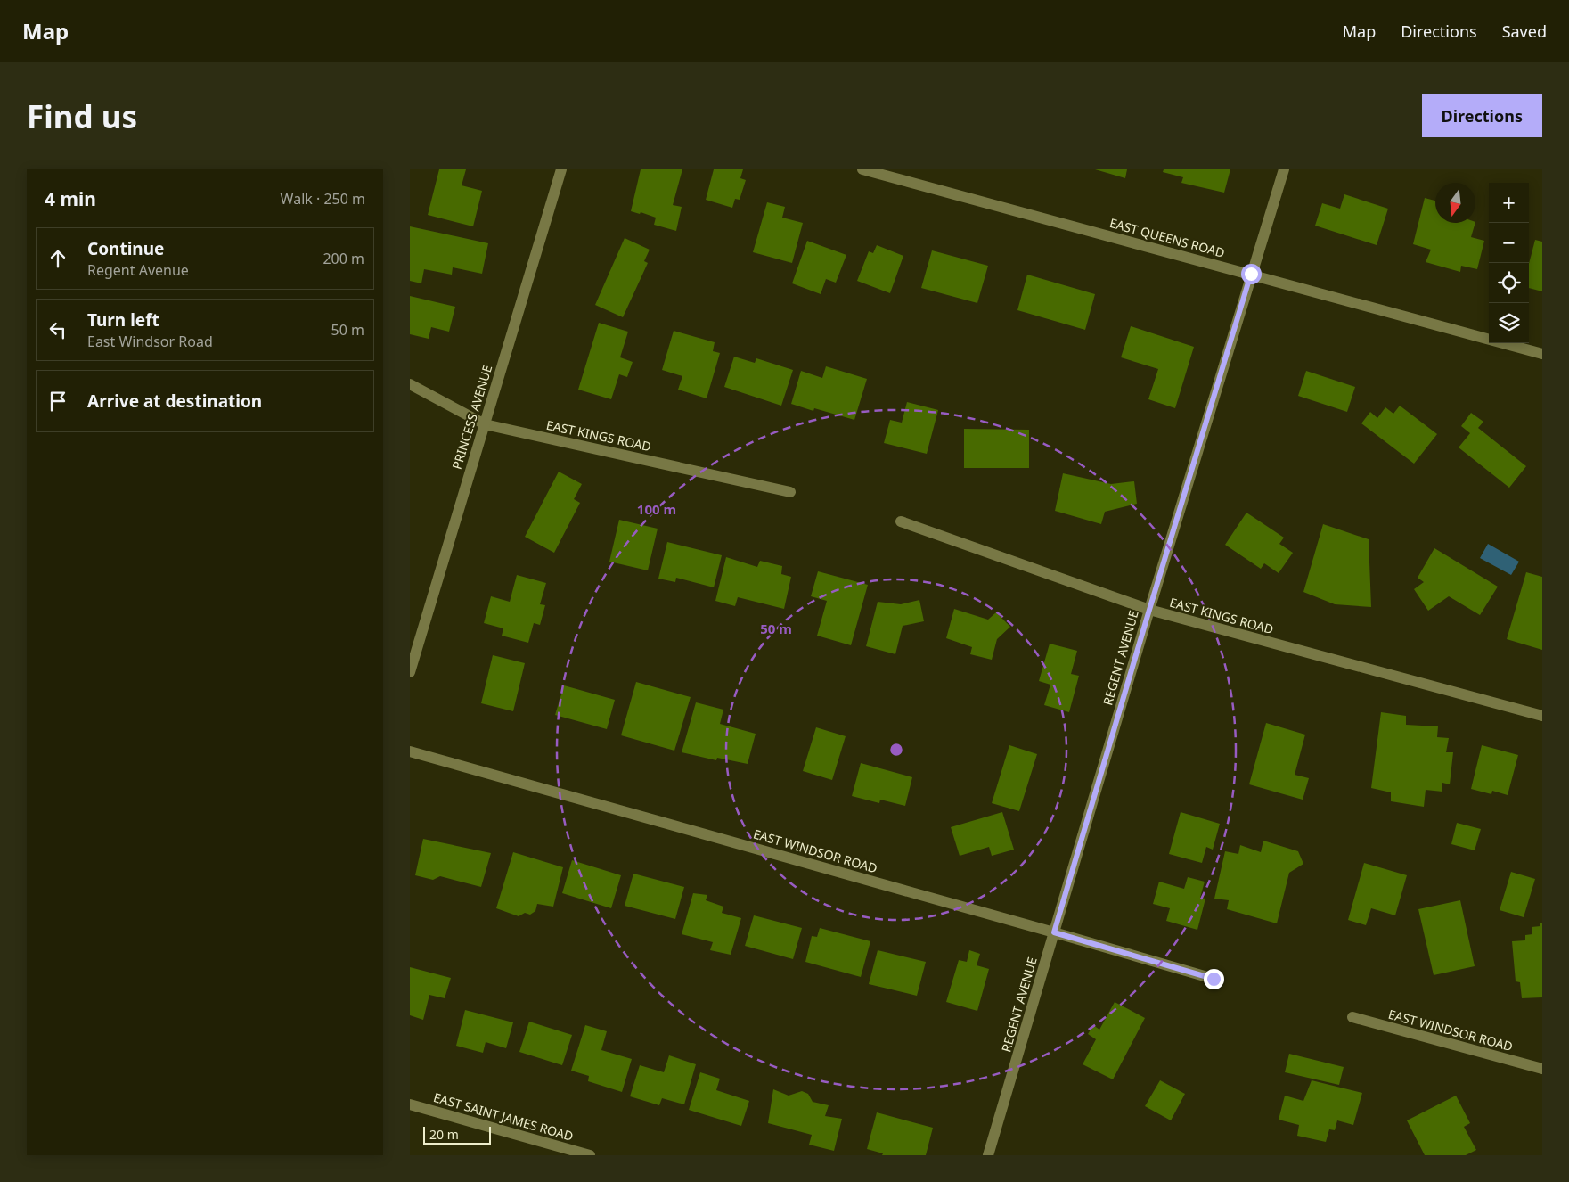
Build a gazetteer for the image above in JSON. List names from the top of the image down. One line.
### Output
{"streets":{"street":["EAST QUEENS ROAD","PRINCESS AVENUE","EAST KINGS ROAD","REGENT AVENUE","EAST WINDSOR ROAD","EAST SAINT JAMES ROAD"]},"crossings":[["EAST QUEENS ROAD","REGENT AVENUE"],["PRINCESS AVENUE","EAST KINGS ROAD"],["EAST KINGS ROAD","REGENT AVENUE"],["REGENT AVENUE","EAST WINDSOR ROAD"]],"scale_bar":"20 m","north":"bottom","page":{"header":"Map","nav":["Map","Directions","Saved"],"buttons":"Directions","title":"Find us","heading":["4 min","Walk · 250 m"],"map_buttons":["+","−"],"list":[["Continue","Regent Avenue","200 m"],["Turn left","East Windsor Road","50 m"],"Arrive at destination"],"scale":"20 m"},"rings":["100 m","50 m"]}
